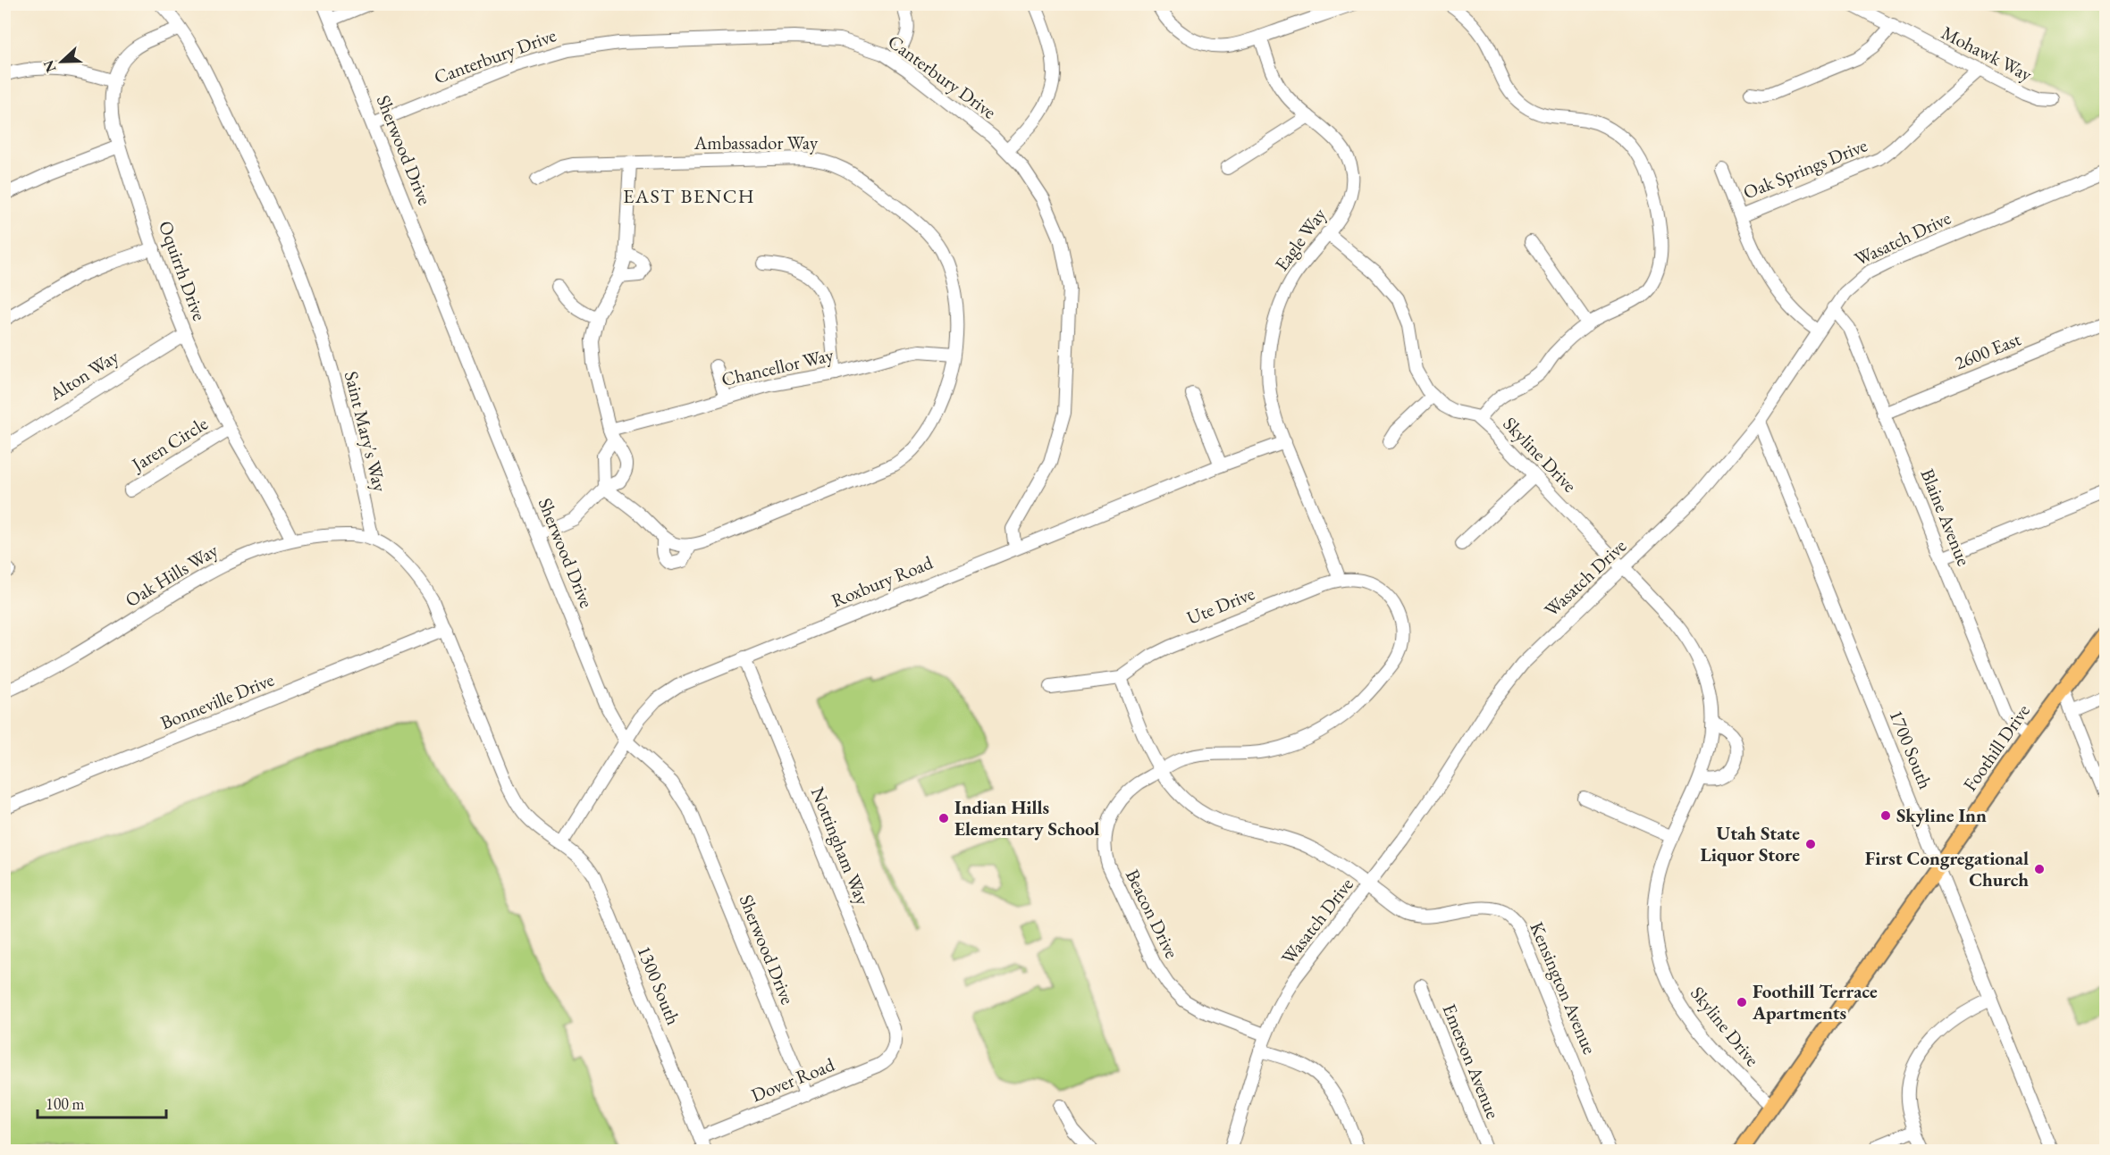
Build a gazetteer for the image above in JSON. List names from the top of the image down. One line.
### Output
{"streets":{"main road":["Foothill Drive"],"street":["Mohawk Way","Canterbury Drive","Ambassador Way","Sherwood Drive","Oak Springs Drive","Wasatch Drive","Eagle Way","Oquirrh Drive","2600 East","Chancellor Way","Alton Way","Saint Mary's Way","Jaren Circle","Skyline Drive","Blaine Avenue","Oak Hills Way","Roxbury Road","Ute Drive","Bonneville Drive","1700 South","Nottingham Way","Beacon Drive","1300 South","Kensington Avenue","Emerson Avenue","Dover Road"]},"crossings":[["Mohawk Way","Oak Springs Drive"],["Canterbury Drive","Sherwood Drive"],["Canterbury Drive","Roxbury Road"],["Ambassador Way","Chancellor Way"],["Sherwood Drive","Roxbury Road"],["Sherwood Drive","Dover Road"],["Wasatch Drive","Skyline Drive"],["Wasatch Drive","Blaine Avenue"],["Wasatch Drive","1700 South"],["Wasatch Drive","Beacon Drive"],["Wasatch Drive","Kensington Avenue"],["Eagle Way","Skyline Drive"],["Eagle Way","Roxbury Road"],["Eagle Way","Ute Drive"],["Eagle Way","Beacon Drive"],["Oquirrh Drive","Alton Way"],["Oquirrh Drive","Saint Mary's Way"],["Oquirrh Drive","Jaren Circle"],["Oquirrh Drive","Oak Hills Way"],["2600 East","Blaine Avenue"],["Saint Mary's Way","Oak Hills Way"],["Skyline Drive","Foothill Drive"],["Blaine Avenue","Foothill Drive"],["Roxbury Road","Nottingham Way"],["Roxbury Road","1300 South"],["Ute Drive","Beacon Drive"],["Ute Drive","Kensington Avenue"],["Foothill Drive","1700 South"],["Nottingham Way","Dover Road"],["Beacon Drive","Kensington Avenue"],["1300 South","Dover Road"]],"districts":["EAST BENCH"],"places":["Skyline Inn","Indian Hills Elementary School","Utah State Liquor Store","First Congregational Church","Foothill Terrace Apartments"],"scale_bar":"100 m","north":"left"}
